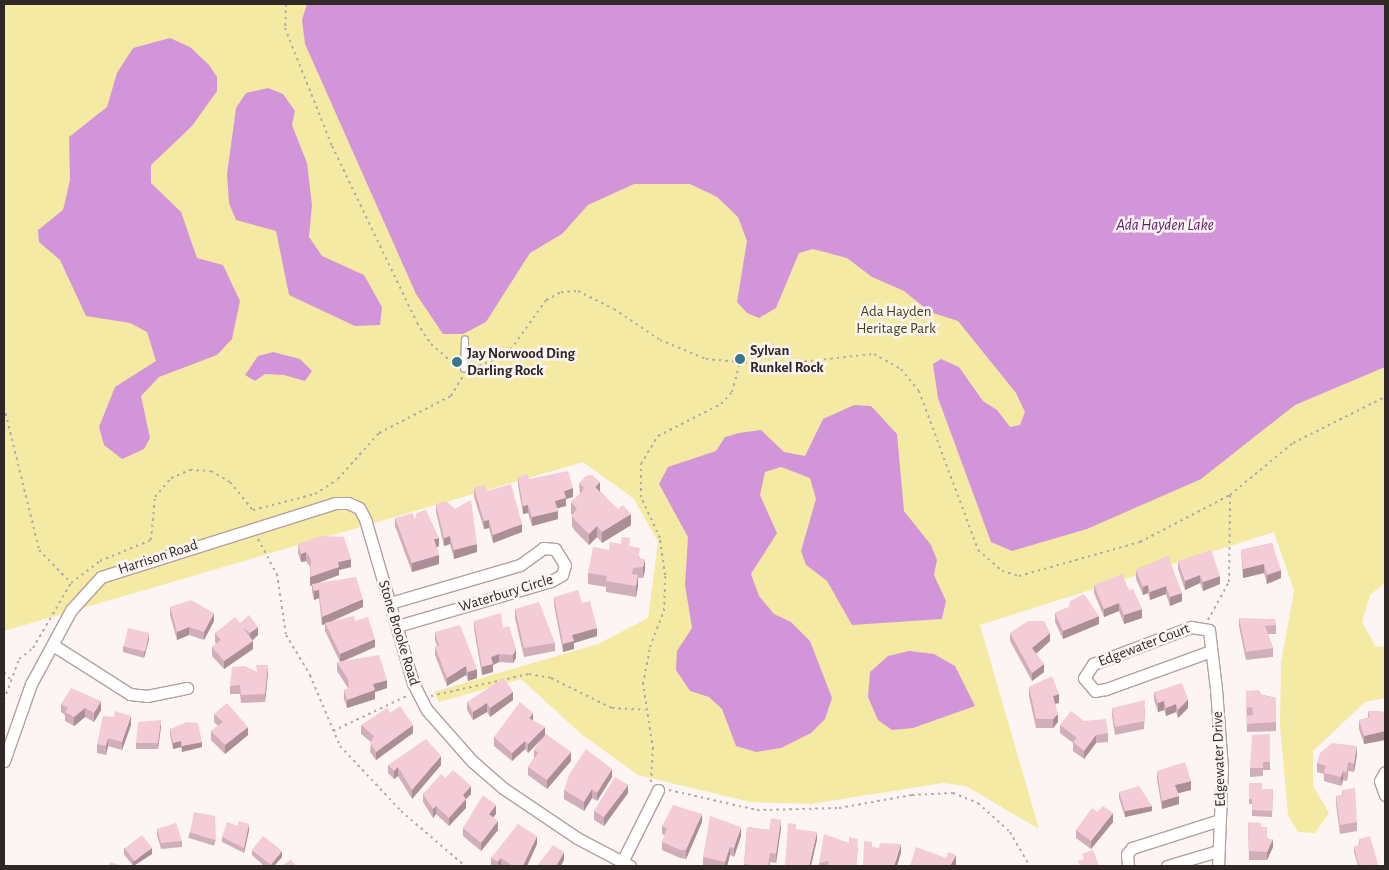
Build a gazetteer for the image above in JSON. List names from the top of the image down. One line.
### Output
{"streets":{"street":["Harrison Road","Waterbury Circle","Stone Brooke Road","Edgewater Court","Edgewater Drive"]},"crossings":[["Harrison Road","Stone Brooke Road"],["Waterbury Circle","Stone Brooke Road"],["Edgewater Court","Edgewater Drive"]],"water":["Ada Hayden Lake"],"parks":["Ada Hayden Heritage Park"],"places":["Sylvan Runkel Rock","Jay Norwood Ding Darling Rock"]}
